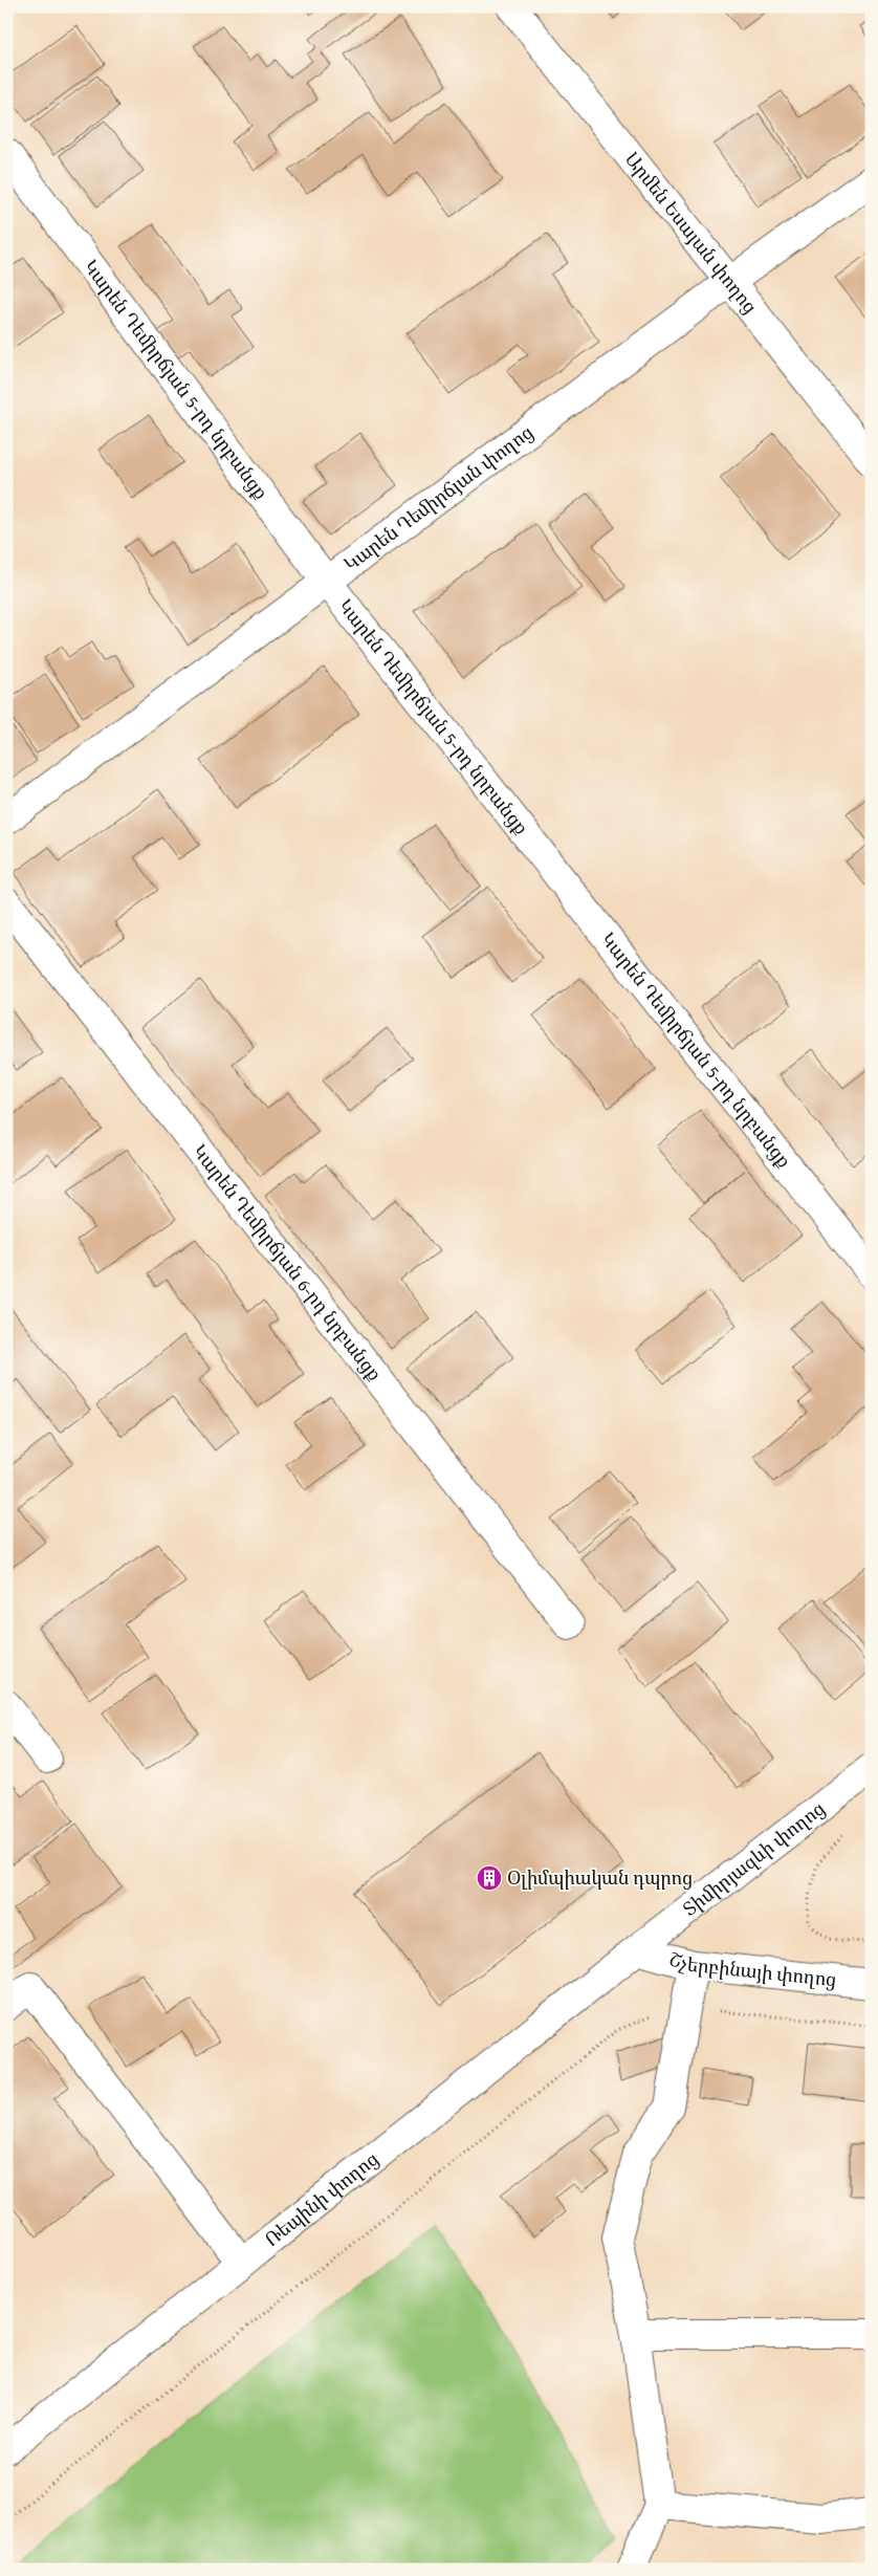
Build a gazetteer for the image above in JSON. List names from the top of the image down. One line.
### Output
{"streets":{"street":["Արմեն Եսայան փողոց","Կարեն Դեմիրճյան 5-րդ նրբանցք","Կարեն Դեմիրճյան փողոց","Կարեն Դեմիրճյան 6-րդ նրբանցք","Տիմիրյազևի փողոց","Շչերբինայի փողոց","Ռեպինի փողոց"]},"crossings":[["Արմեն Եսայան փողոց","Կարեն Դեմիրճյան փողոց"],["Կարեն Դեմիրճյան 5-րդ նրբանցք","Կարեն Դեմիրճյան փողոց"],["Տիմիրյազևի փողոց","Շչերբինայի փողոց"],["Տիմիրյազևի փողոց","Ռեպինի փողոց"],["Շչերբինայի փողոց","Ռեպինի փողոց"]],"places":{"building":["Օլիմպիական դպրոց"]}}
